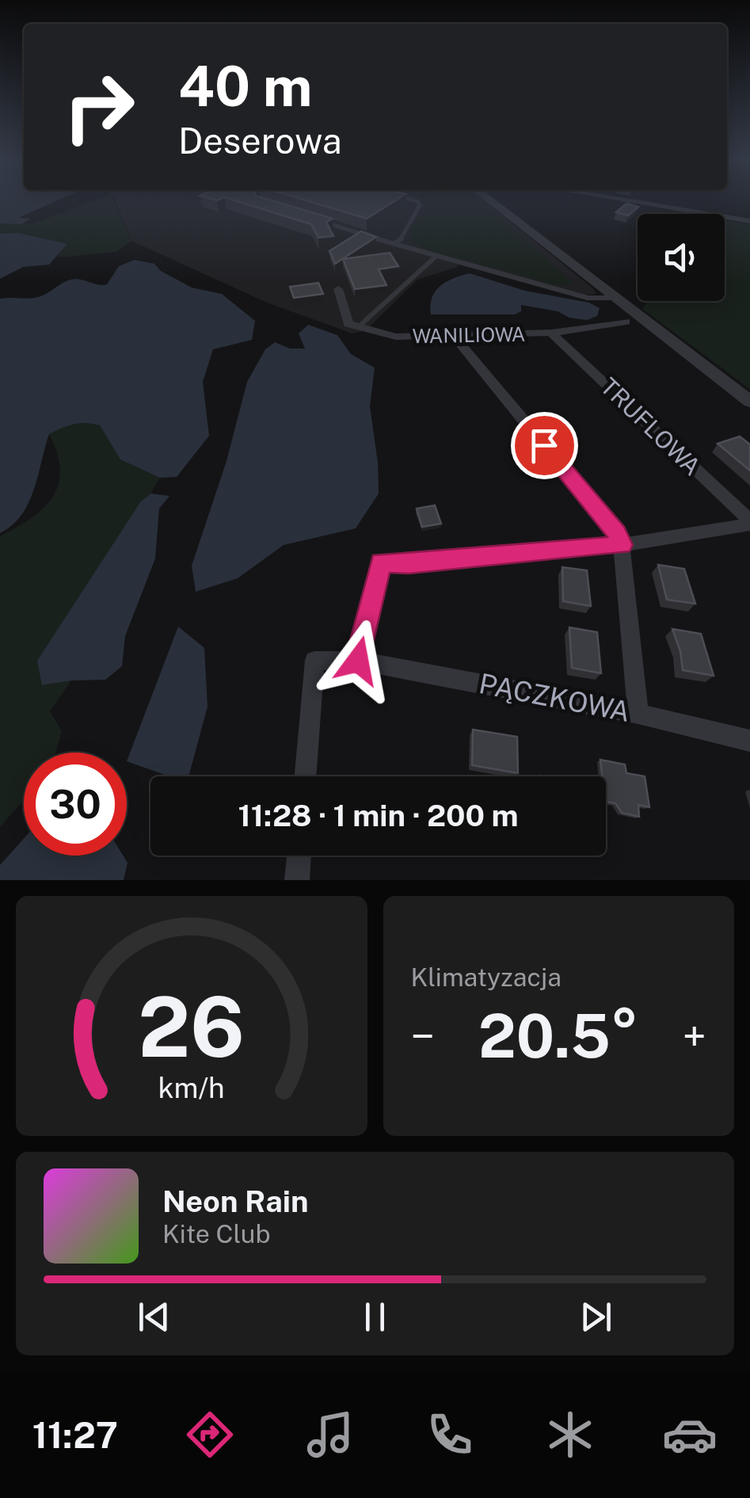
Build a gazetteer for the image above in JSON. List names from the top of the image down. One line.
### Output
{"streets":{"street":["WANILIOWA","TRUFLOWA","PĄCZKOWA"]},"crossings":[["WANILIOWA","TRUFLOWA"]],"page":{"turn":["40 m","Deserowa"],"limit":"30","trip":"11:28 · 1 min · 200 m","tile":"Klimatyzacja","heat":["−","20.5°","+"],"song":["Neon Rain","Kite Club"],"tabs":"11:27","gauge":["26","km/h"]}}
